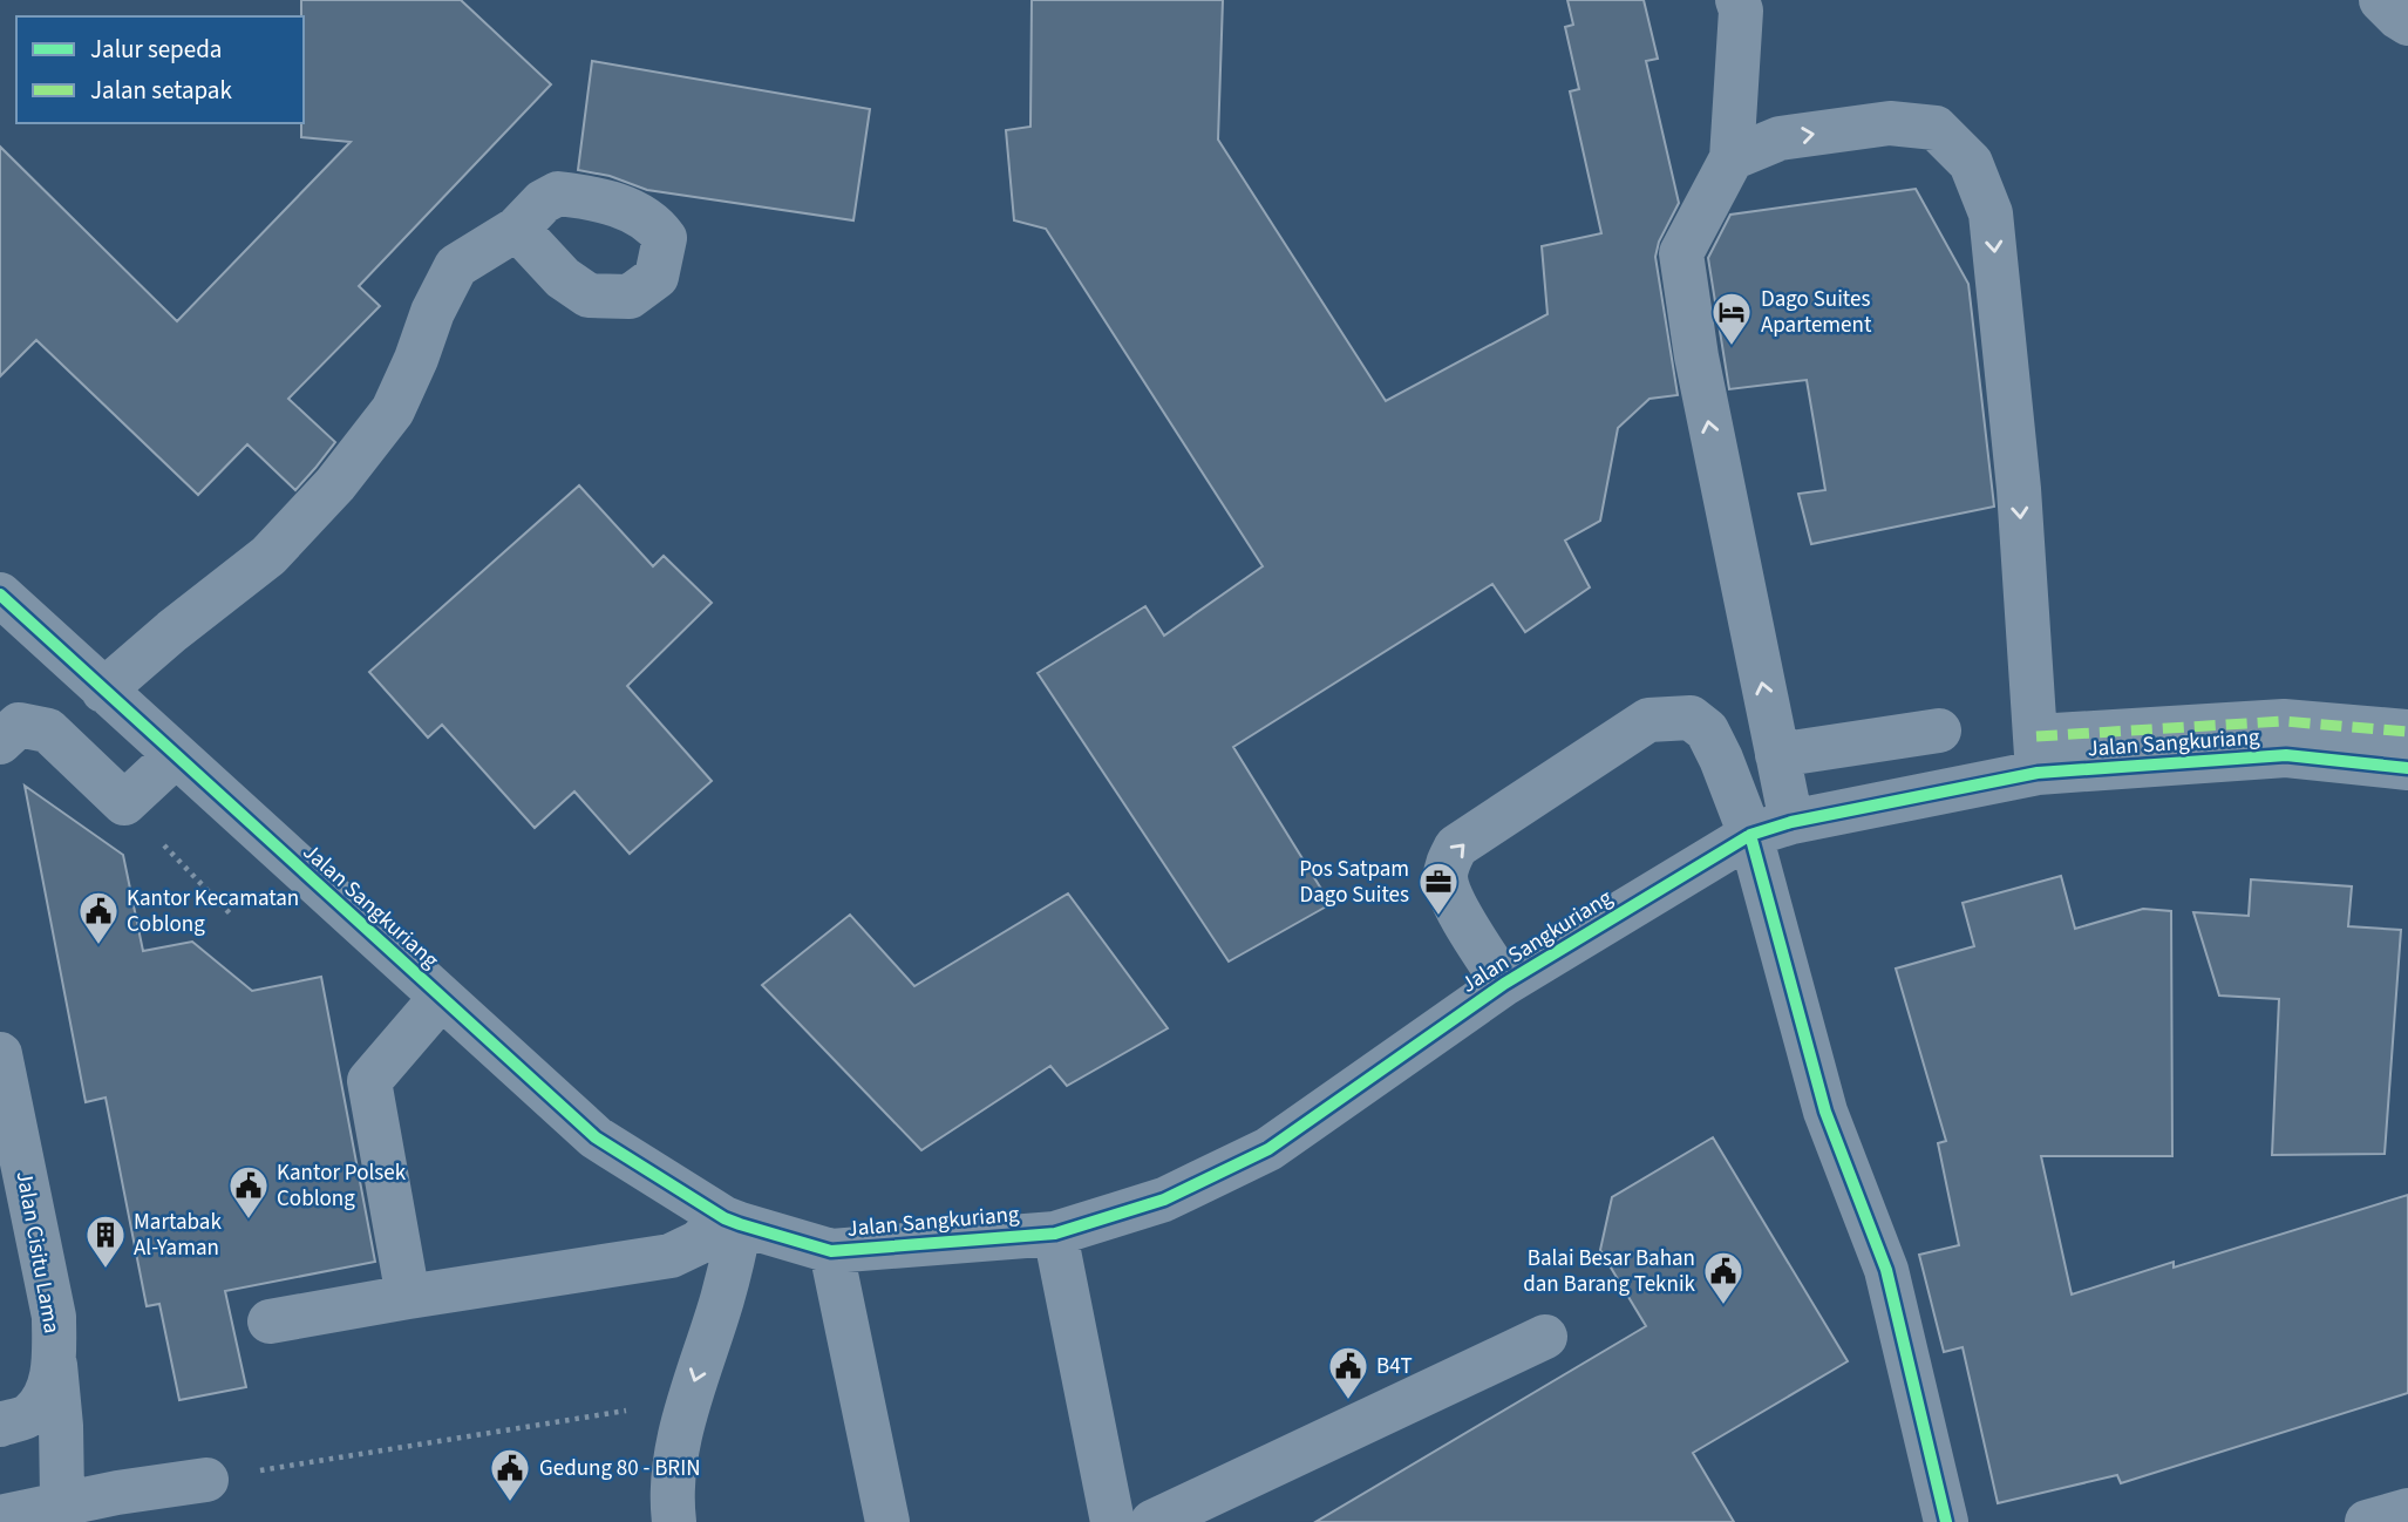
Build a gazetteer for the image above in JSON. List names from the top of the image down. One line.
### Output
{"streets":{"street":["Jalan Sangkuriang","Jalan Cisitu Lama"]},"places":{"hotel":["Dago Suites Apartement"],"office":["Pos Satpam Dago Suites"],"public building":["Kantor Kecamatan Coblong","Kantor Polsek Coblong","Balai Besar Bahan dan Barang Teknik","B4T","Gedung 80 - BRIN"],"building":["Martabak Al-Yaman"]},"legend":["Jalur sepeda","Jalan setapak"]}
